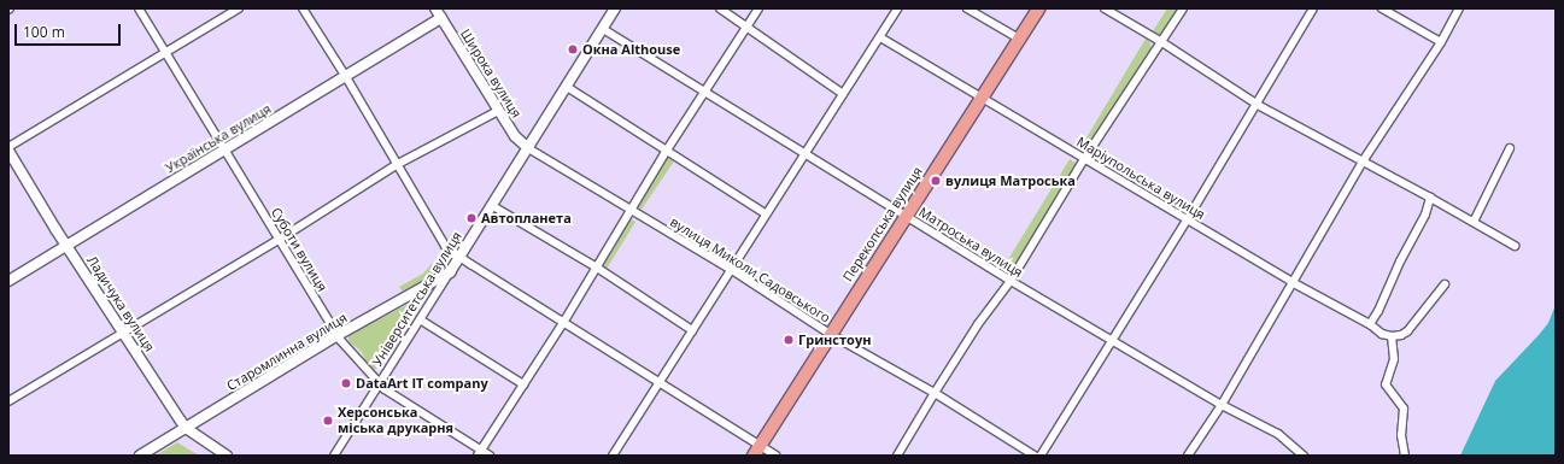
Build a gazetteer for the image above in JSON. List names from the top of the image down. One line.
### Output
{"streets":{"main road":["Перекопська вулиця"],"street":["Широка вулиця","Українська вулиця","Маріупольська вулиця","Матроська вулиця","Суботи вулиця","вулиця Миколи Садовського","Університетська вулиця","Ладичука вулиця","Старомлинна вулиця"]},"crossings":[["Широка вулиця","Українська вулиця"],["Широка вулиця","вулиця Миколи Садовського"],["Широка вулиця","Університетська вулиця"],["Українська вулиця","Суботи вулиця"],["Українська вулиця","Ладичука вулиця"],["Маріупольська вулиця","Перекопська вулиця"],["Перекопська вулиця","Матроська вулиця"],["Перекопська вулиця","вулиця Миколи Садовського"],["Матроська вулиця","Університетська вулиця"],["Суботи вулиця","Університетська вулиця"],["Суботи вулиця","Старомлинна вулиця"],["вулиця Миколи Садовського","Університетська вулиця"],["Університетська вулиця","Старомлинна вулиця"],["Ладичука вулиця","Старомлинна вулиця"]],"places":["Окна Althouse","вулиця Матроська","Автопланета","Гринстоун","DataArt IT company","Херсонська міська друкарня"],"scale_bar":"100 m"}
